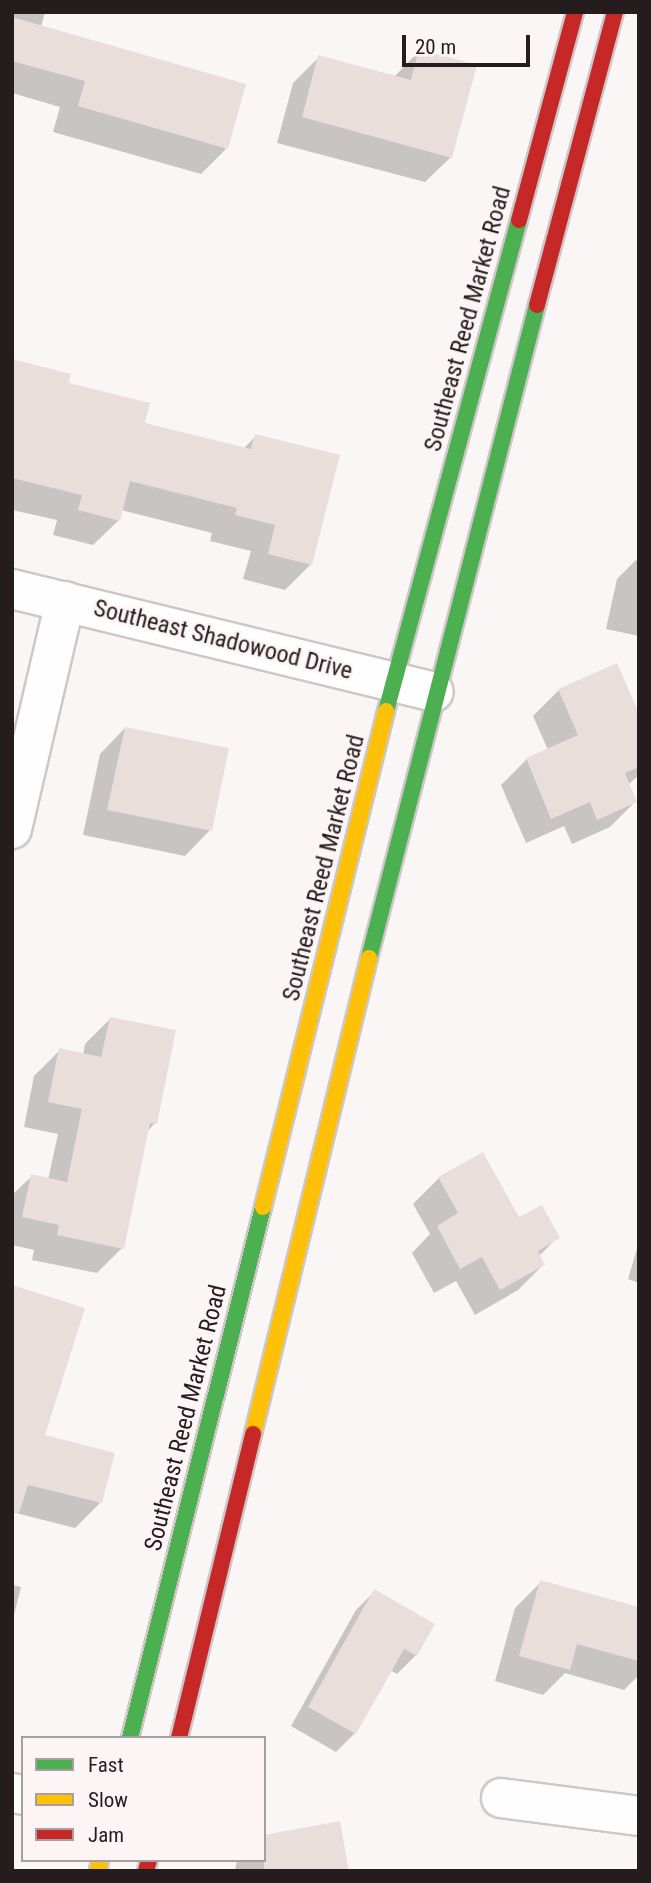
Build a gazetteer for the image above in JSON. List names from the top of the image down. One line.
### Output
{"streets":{"main road":["Southeast Reed Market Road"],"street":["Southeast Shadowood Drive"]},"crossings":[["Southeast Reed Market Road","Southeast Shadowood Drive"]],"legend":["Fast","Slow","Jam"],"scale_bar":"20 m"}
